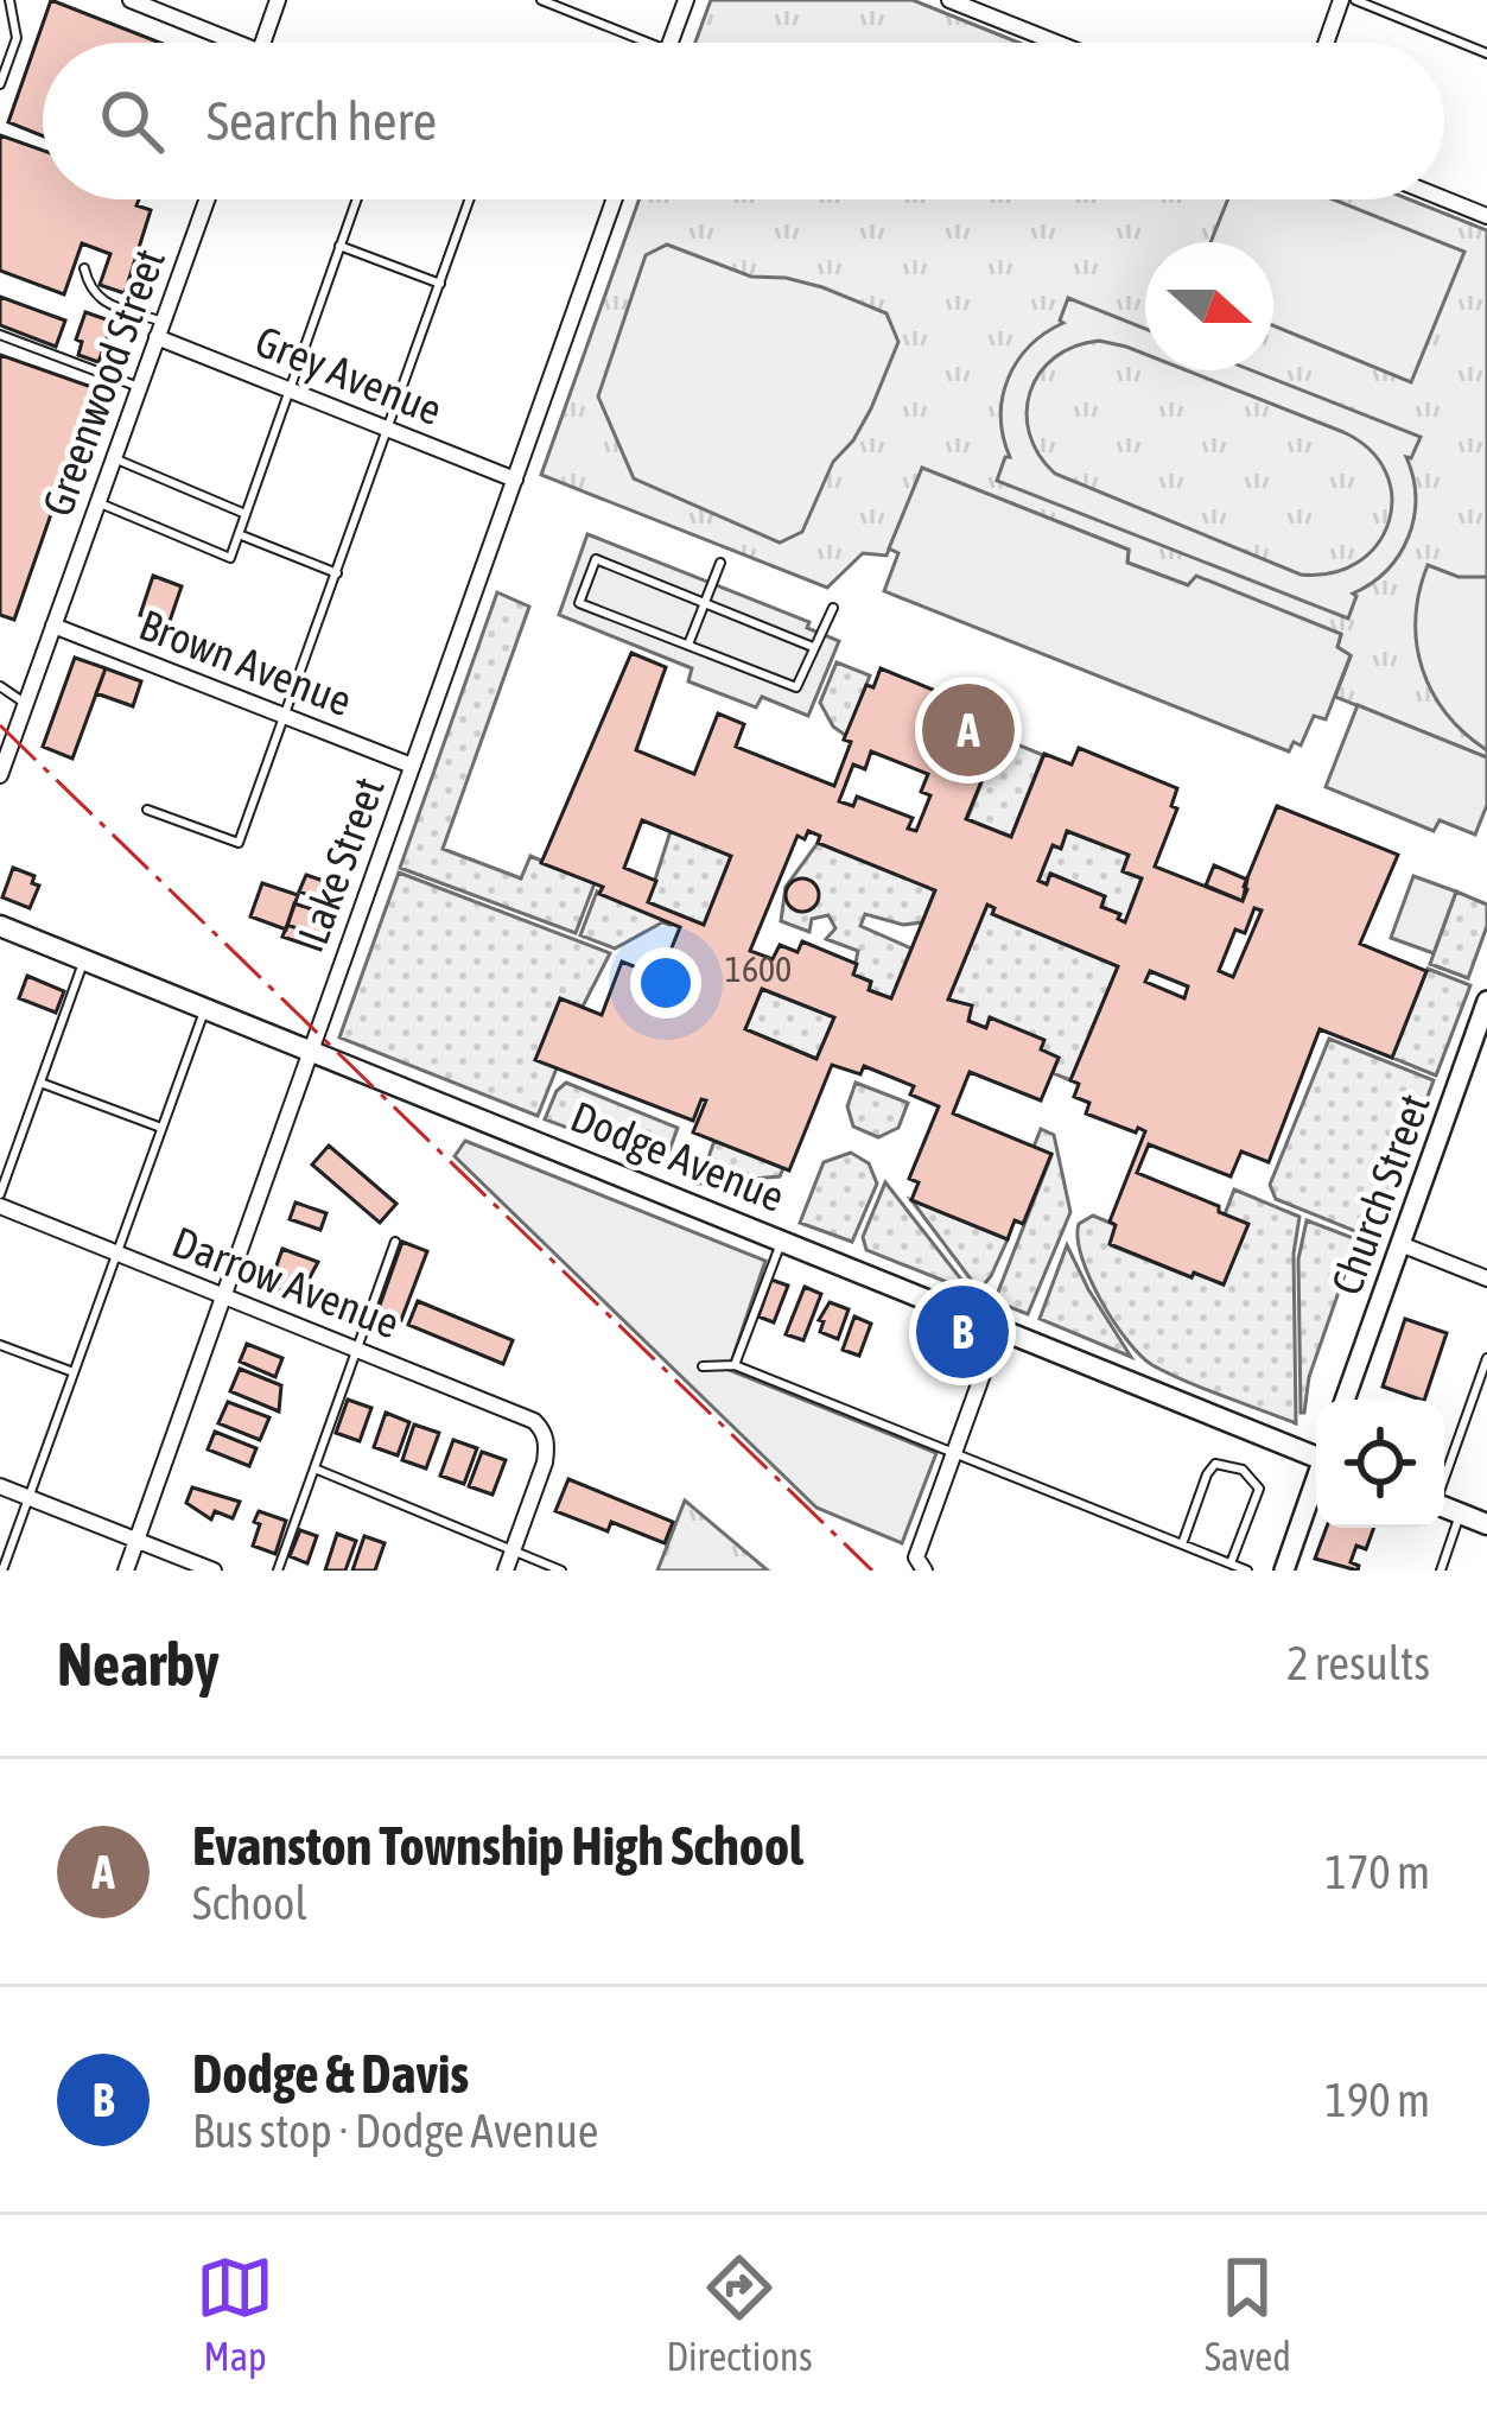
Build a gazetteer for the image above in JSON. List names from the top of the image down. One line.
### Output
{"streets":{"main road":["Dodge Avenue"],"street":["Grey Avenue","Greenwood Street","Brown Avenue","Lake Street","Church Street","Darrow Avenue"]},"crossings":[["Grey Avenue","Greenwood Street"],["Grey Avenue","Lake Street"],["Greenwood Street","Brown Avenue"],["Brown Avenue","Lake Street"],["Lake Street","Dodge Avenue"],["Lake Street","Darrow Avenue"]],"house_numbers":["1600"],"north":"right","page":{"search":"Search here","pins":["A","B"],"heading":["Nearby","2 results"],"list":[{"mark":"A","name":"Evanston Township High School","note":"School","value":"170 m"},{"mark":"B","name":"Dodge & Davis","note":"Bus stop · Dodge Avenue","value":"190 m"}],"nav":["Map","Directions","Saved"]}}
